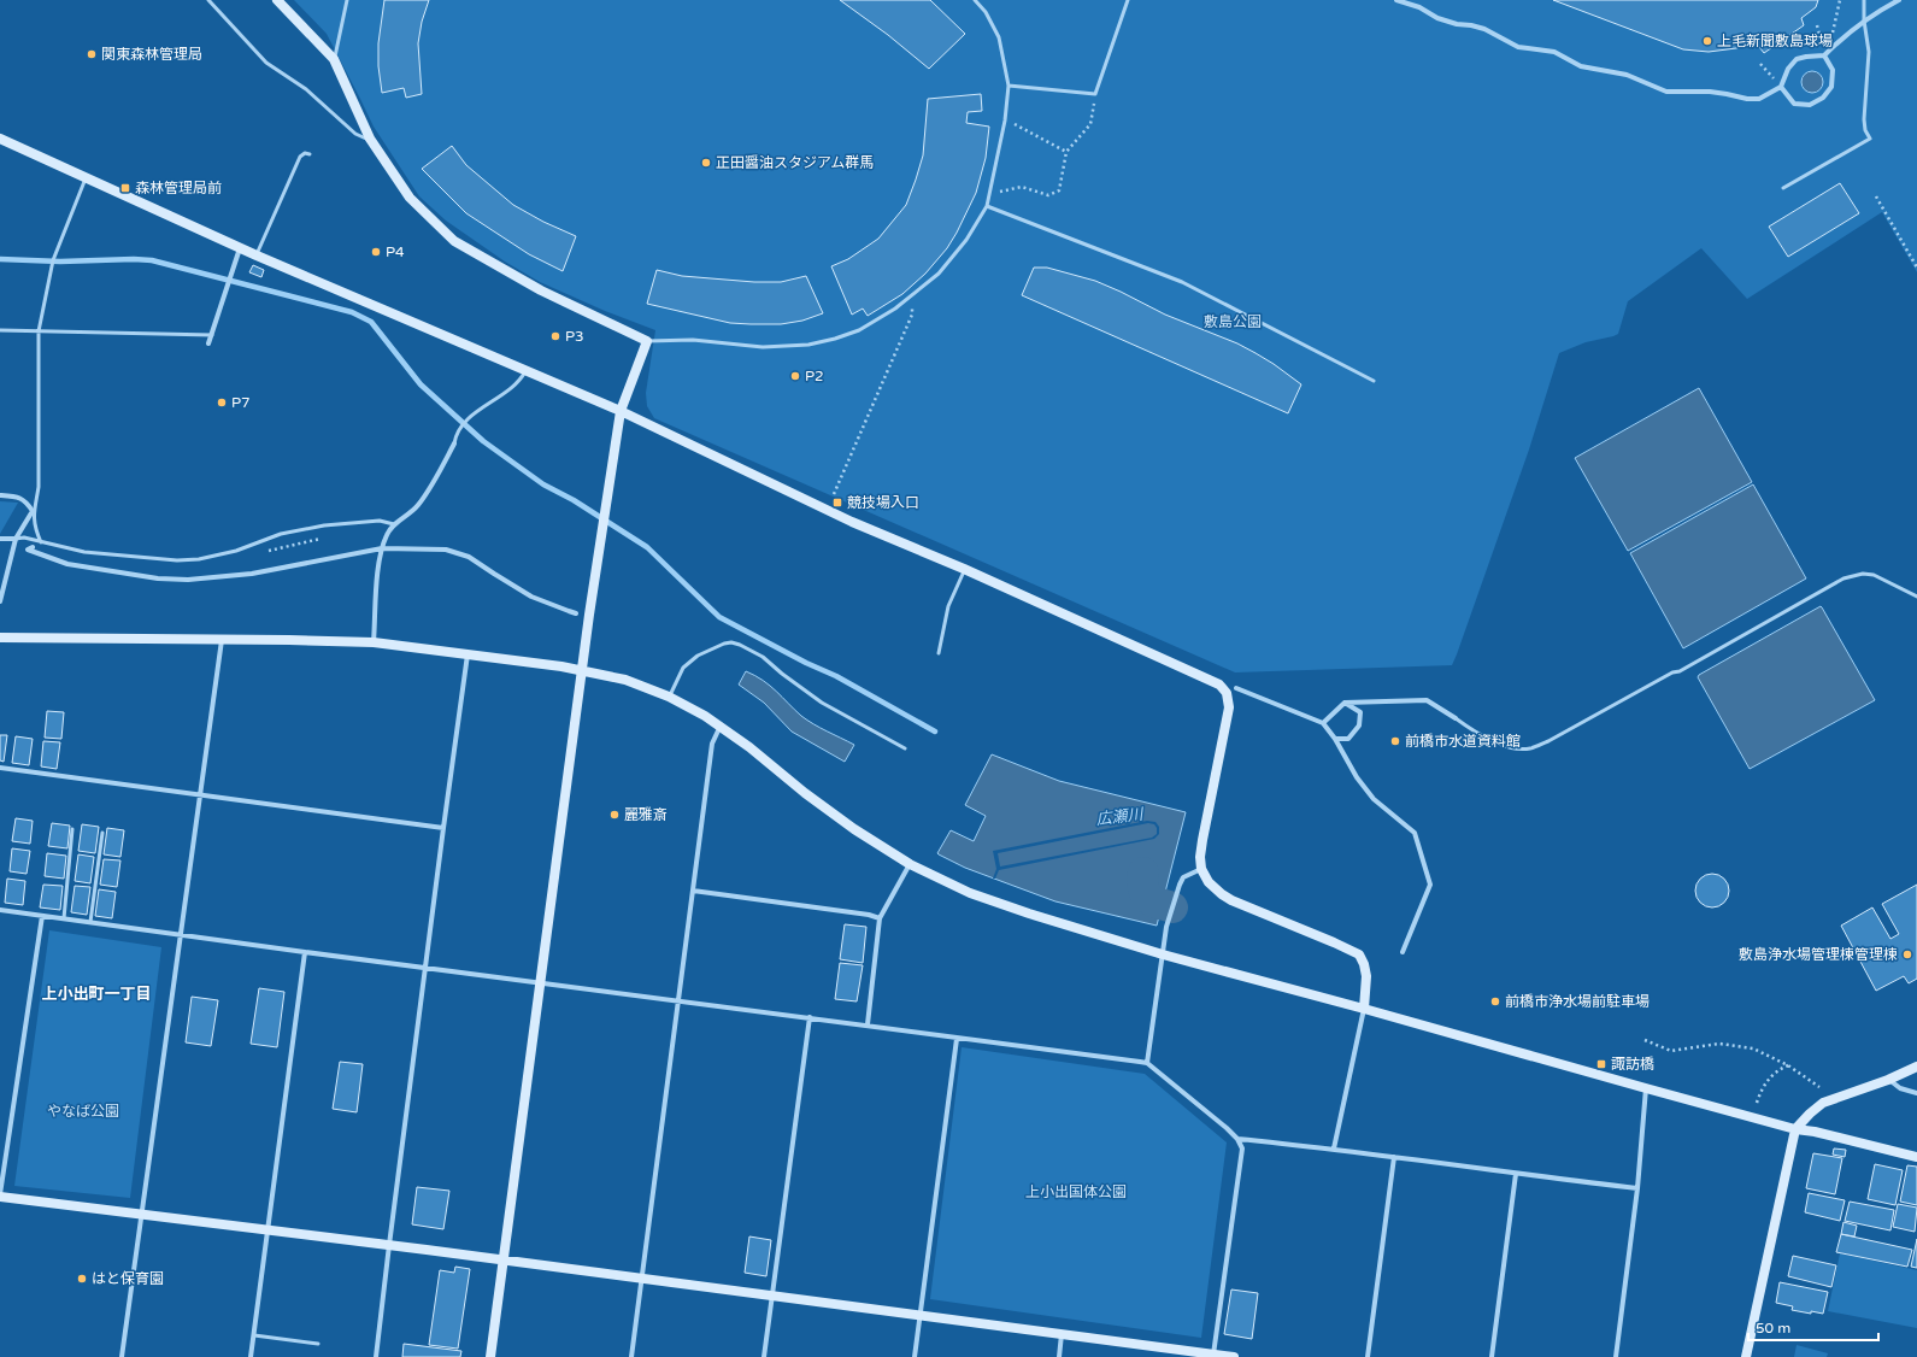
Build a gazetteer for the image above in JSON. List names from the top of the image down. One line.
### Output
{"districts":["上小出町一丁目"],"water":["広瀬川"],"parks":["敷島公園","やなば公園","上小出国体公園"],"places":{"other":["上毛新聞敷島球場","関東森林管理局","正田醤油スタジアム群馬","P4","P3","P2","P7","前橋市水道資料館","麗雅斎","敷島浄水場管理棟管理棟","前橋市浄水場前駐車場","はと保育園"],"transit":["森林管理局前","競技場入口","諏訪橋"]},"scale_bar":"50 m"}
